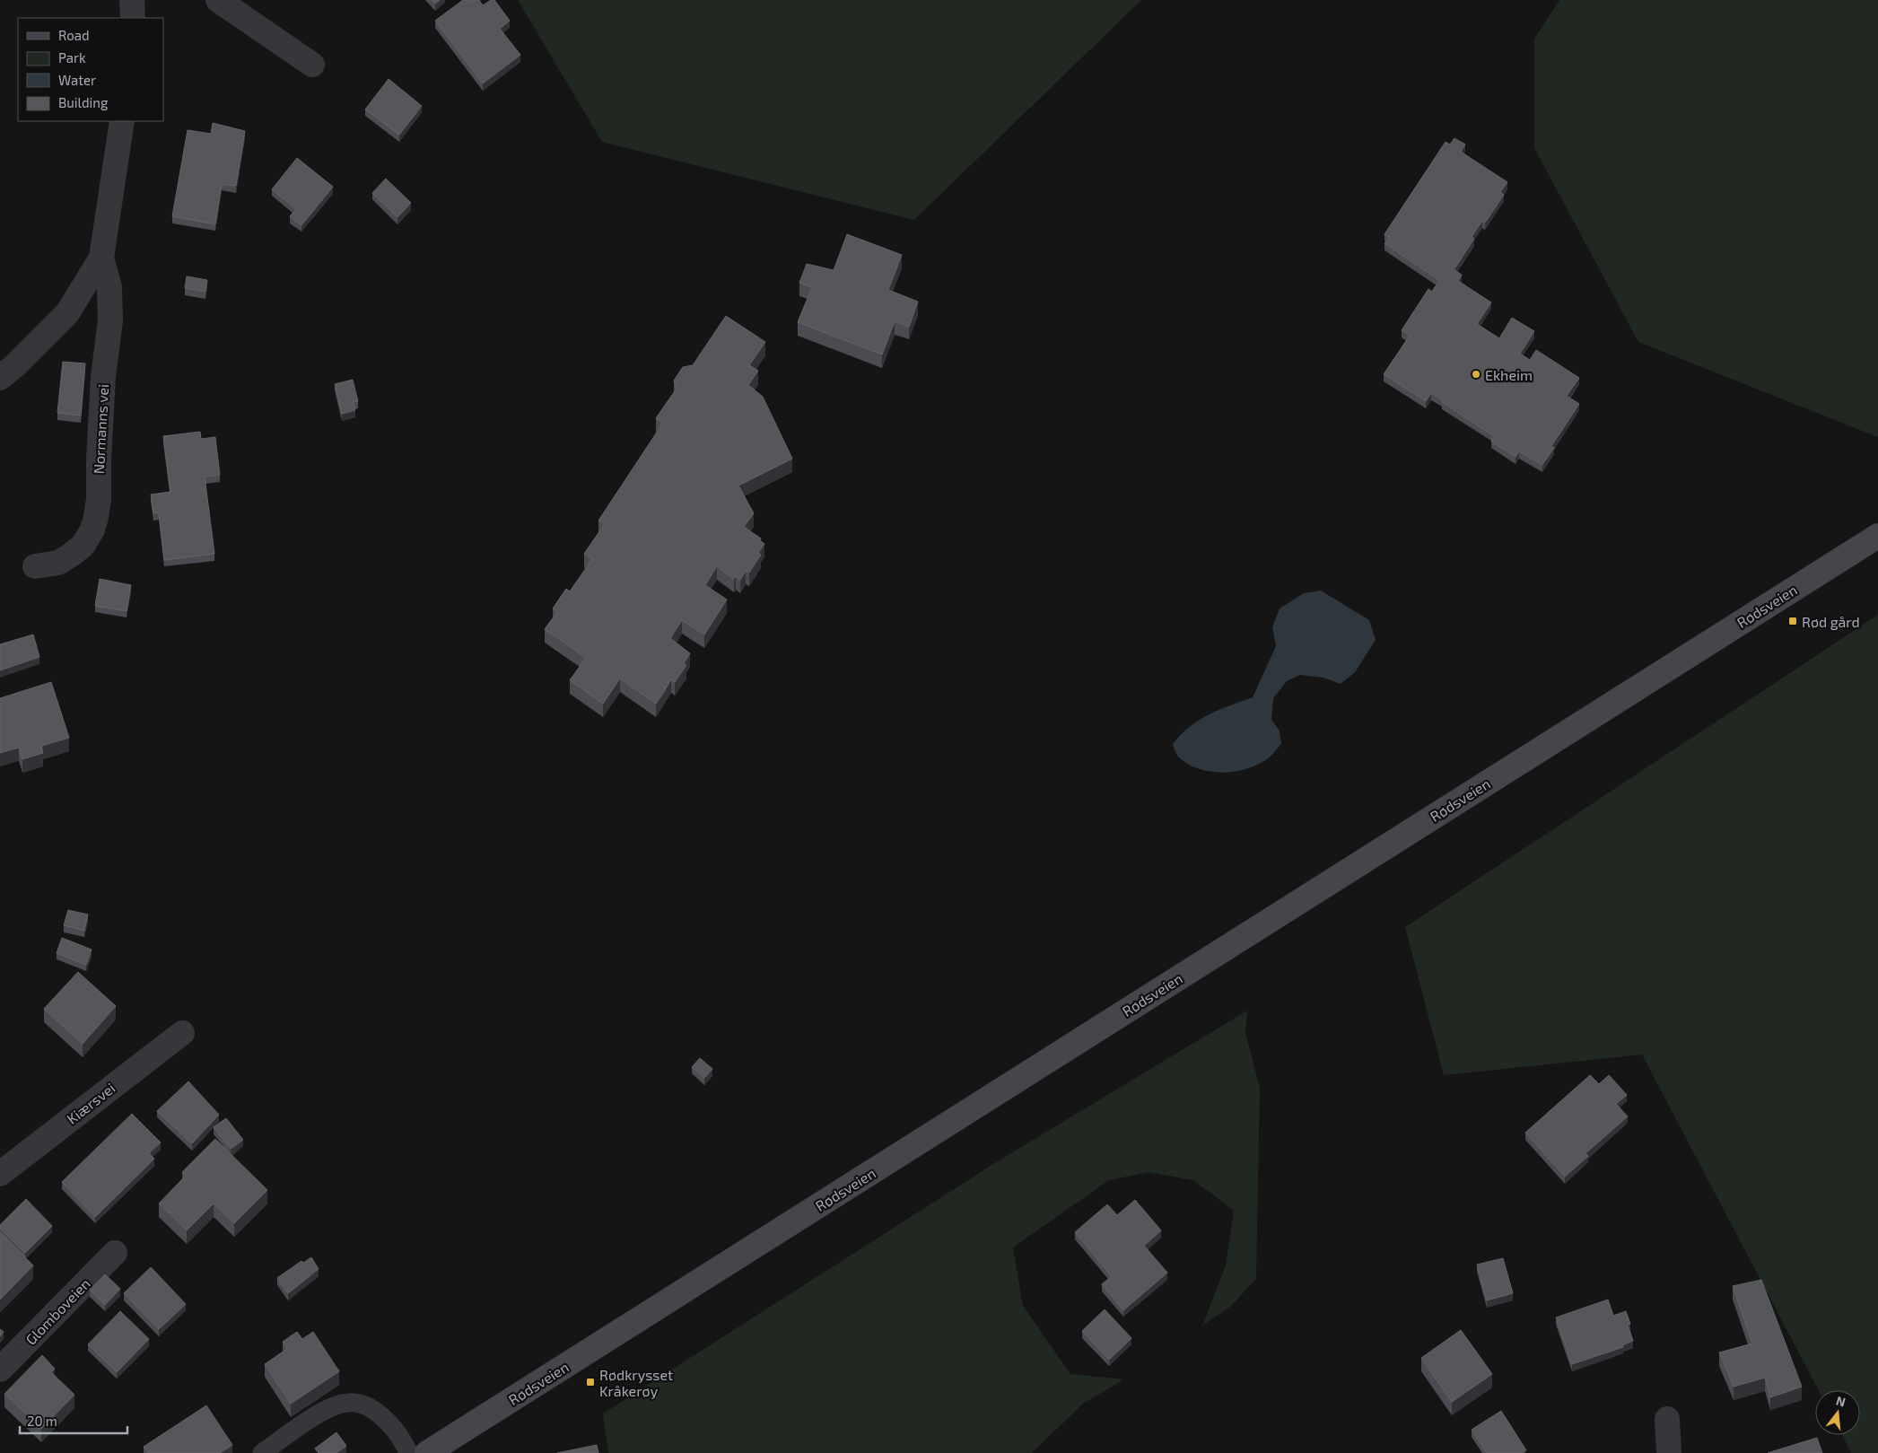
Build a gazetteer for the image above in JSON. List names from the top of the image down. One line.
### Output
{"streets":{"street":["Normanns vei","Rødsveien","Kiærsvei","Glomboveien"]},"places":{"other":["Ekheim"],"transit":["Rød gård","Rødkrysset Kråkerøy"]},"legend":["Road","Park","Water","Building"],"scale_bar":"20 m","north":"top"}
